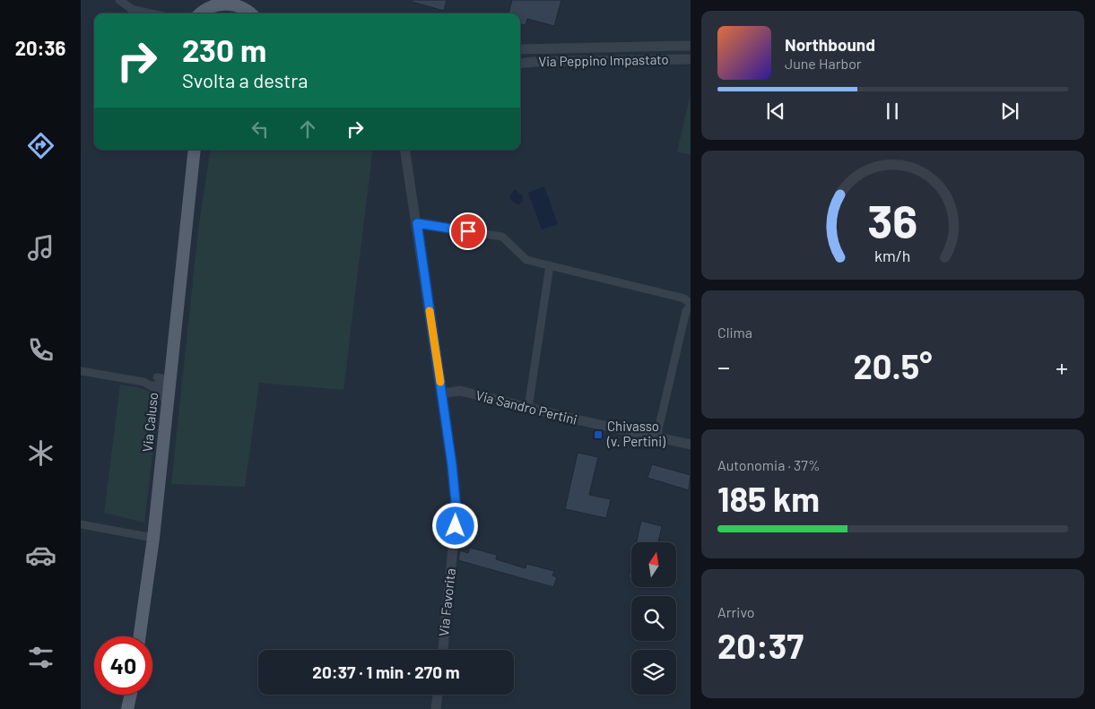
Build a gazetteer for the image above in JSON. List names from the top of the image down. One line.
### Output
{"streets":{"main road":["Via Caluso"],"street":["Via Peppino Impastato","Via Sandro Pertini","Via Favorita"]},"crossings":[["Via Sandro Pertini","Via Favorita"]],"places":{"transit":["Chivasso (v. Pertini)"]},"north":"top","page":{"tabs":"20:36","turn":["230 m","Svolta a destra"],"song":["Northbound","June Harbor"],"tile":["Clima",["Autonomia · 37%","185 km"],["Arrivo","20:37"]],"heat":["−","20.5°","+"],"limit":"40","trip":"20:37 · 1 min · 270 m","gauge":["36","km/h"]}}
